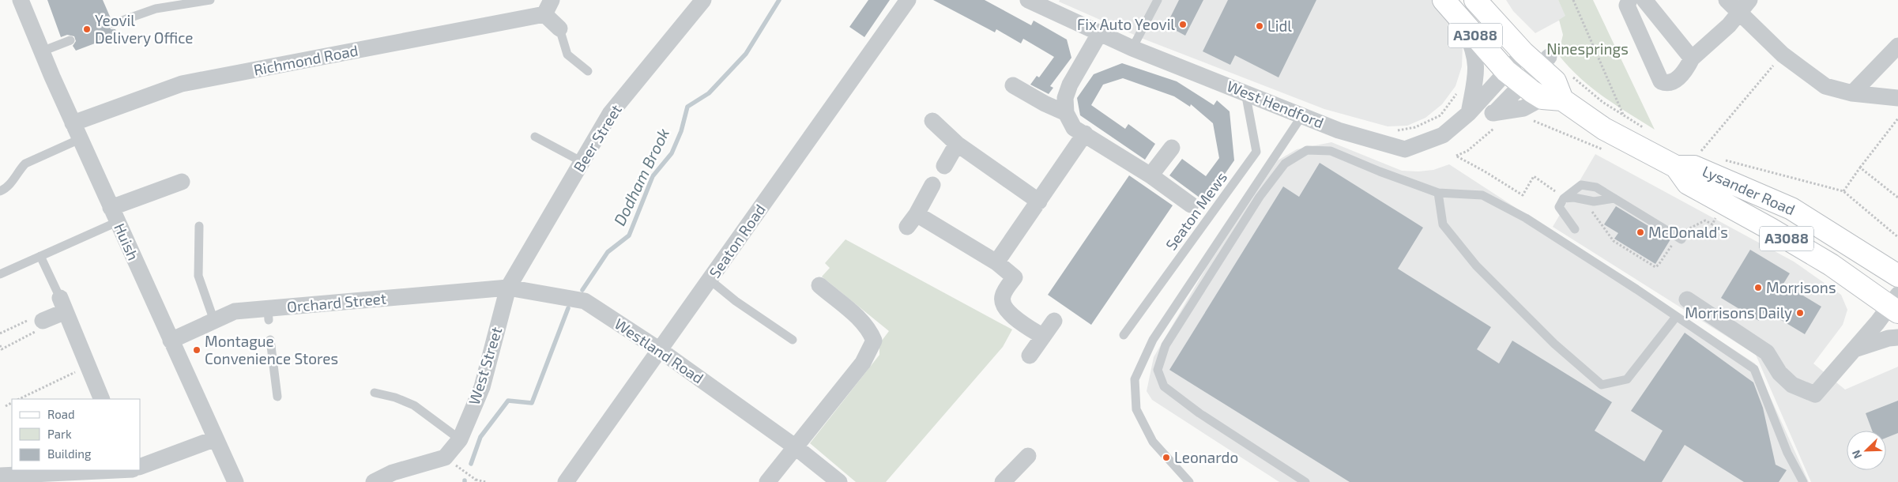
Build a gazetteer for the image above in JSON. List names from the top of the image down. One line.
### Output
{"streets":{"main road":["A3088","Lysander Road"],"street":["Richmond Road","West Hendford","Beer Street","Seaton Road","Huish","Orchard Street","Westland Road","West Street"],"lane":["Seaton Mews"]},"crossings":[["A3088","West Hendford"],["A3088","Lysander Road"],["Richmond Road","Huish"],["West Hendford","Lysander Road"],["West Hendford","Seaton Mews"],["Beer Street","Orchard Street"],["Beer Street","Westland Road"],["Beer Street","West Street"],["Seaton Road","Westland Road"],["Huish","Orchard Street"],["Orchard Street","Westland Road"],["Orchard Street","West Street"],["Westland Road","West Street"]],"water":["Dodham Brook"],"parks":["Ninesprings"],"places":["Fix Auto Yeovil","Lidl","Yeovil Delivery Office","McDonald's","Morrisons","Morrisons Daily","Montague Convenience Stores","Leonardo"],"legend":["Road","Park","Building"],"north":"bottom left"}
